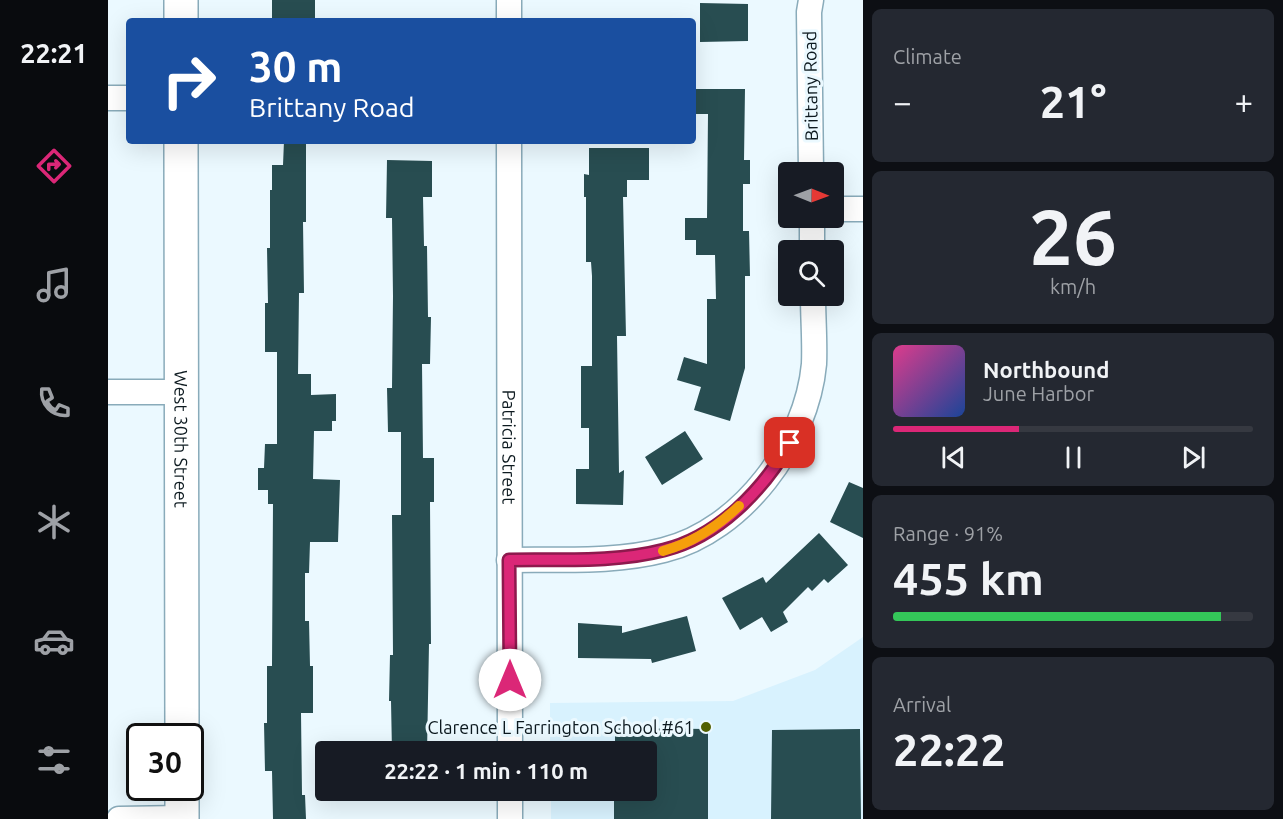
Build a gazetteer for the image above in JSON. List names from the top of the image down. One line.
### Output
{"streets":{"main road":["West 30th Street"],"street":["Brittany Road","Patricia Street"]},"places":["Clarence L Farrington School #61"],"north":"right","page":{"tabs":"22:21","tile":["Climate",["26","km/h"],["Range · 91%","455 km"],["Arrival","22:22"]],"turn":["30 m","Brittany Road"],"heat":["−","21°","+"],"song":["Northbound","June Harbor"],"limit":"30","trip":"22:22 · 1 min · 110 m"}}
